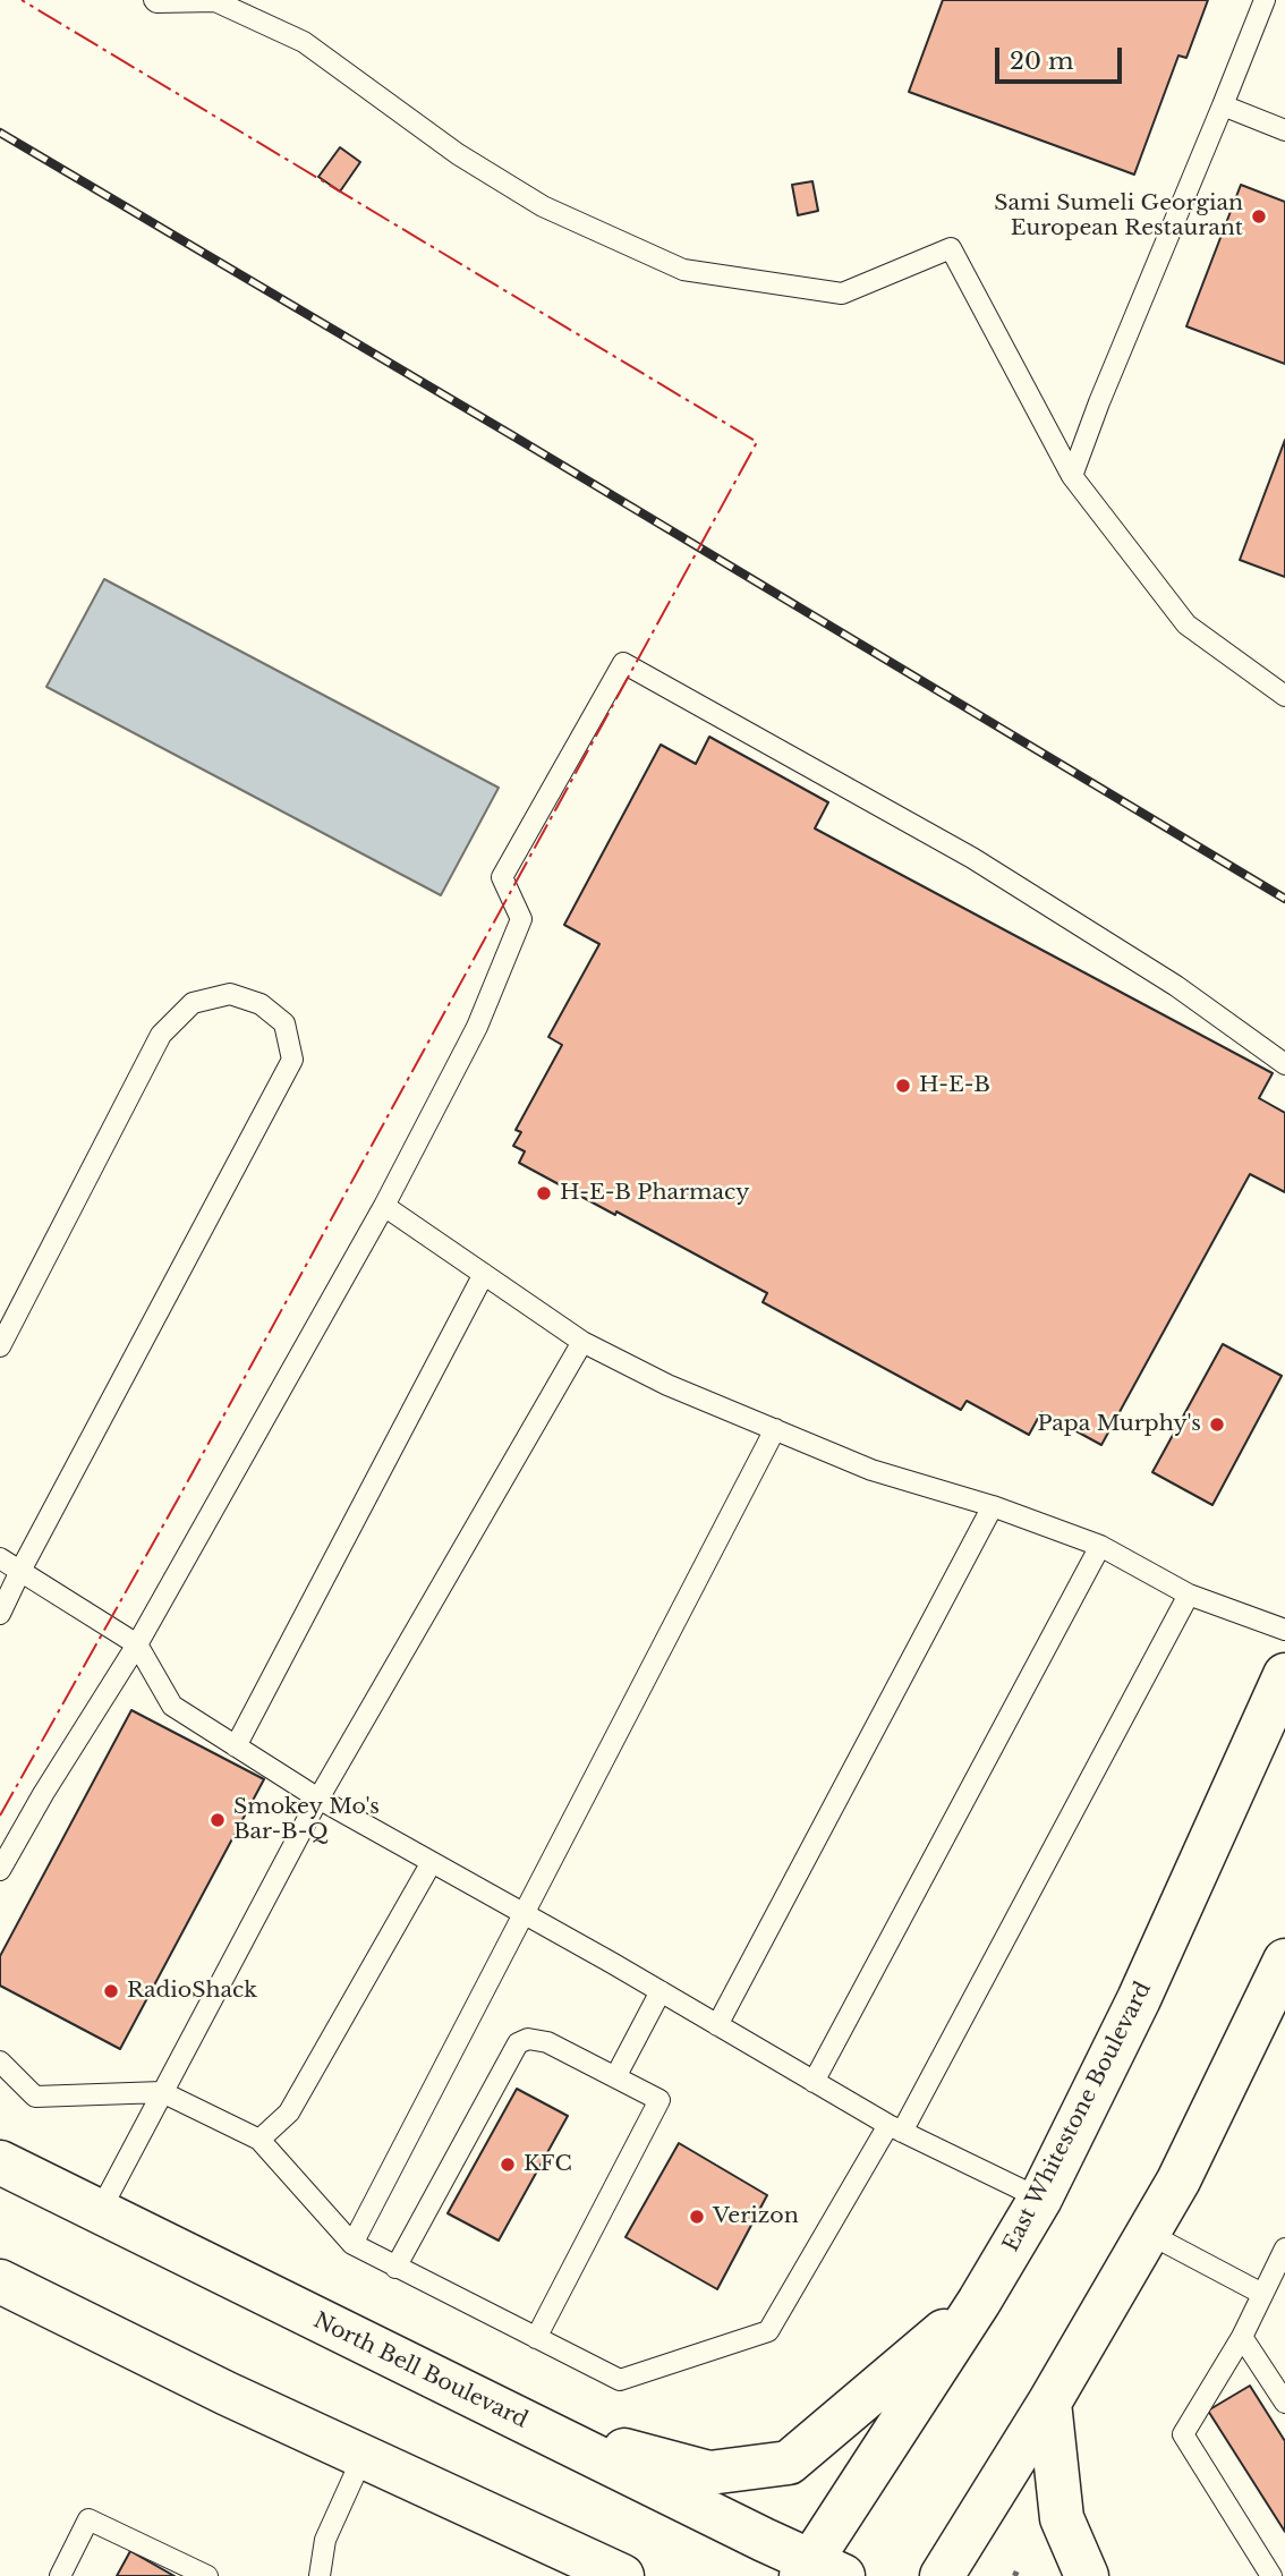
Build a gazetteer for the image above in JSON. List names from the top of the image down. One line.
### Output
{"streets":{"main road":["East Whitestone Boulevard","North Bell Boulevard"]},"crossings":[["East Whitestone Boulevard","North Bell Boulevard"]],"places":["Sami Sumeli Georgian European Restaurant","H-E-B","H-E-B Pharmacy","Papa Murphy's","Smokey Mo's Bar-B-Q","RadioShack","KFC","Verizon"],"scale_bar":"20 m"}
